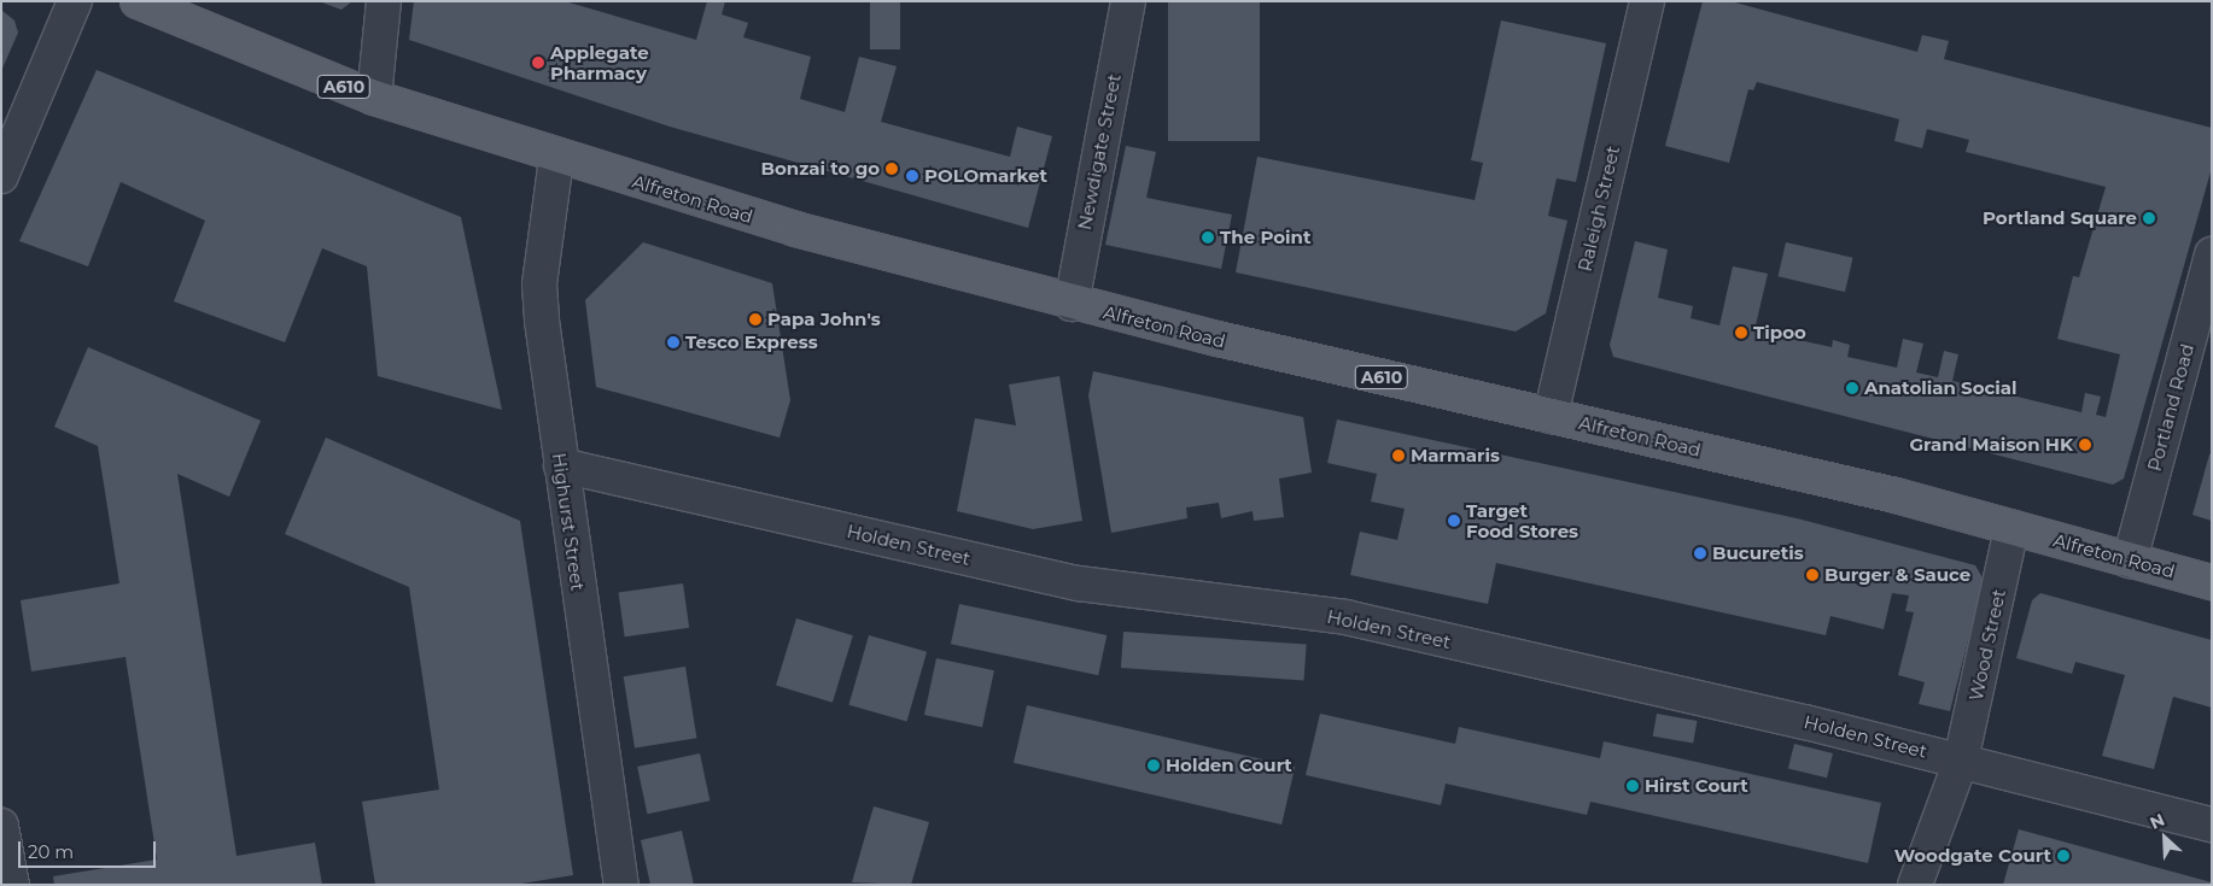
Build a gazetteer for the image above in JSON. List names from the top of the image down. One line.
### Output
{"streets":{"main road":["A610","Alfreton Road"],"street":["Newdigate Street","Raleigh Street","Portland Road","Highurst Street","Holden Street","Wood Street"]},"crossings":[["Newdigate Street","Alfreton Road"],["Alfreton Road","Raleigh Street"],["Alfreton Road","Portland Road"],["Alfreton Road","Highurst Street"],["Alfreton Road","Wood Street"],["Highurst Street","Holden Street"],["Holden Street","Wood Street"]],"places":["Applegate Pharmacy","Bonzai to go","POLOmarket","Portland Square","The Point","Papa John's","Tipoo","Tesco Express","Anatolian Social","Grand Maison HK","Marmaris","Target Food Stores","Bucuretis","Burger & Sauce","Holden Court","Hirst Court","Woodgate Court"],"scale_bar":"20 m","north":"top left"}
